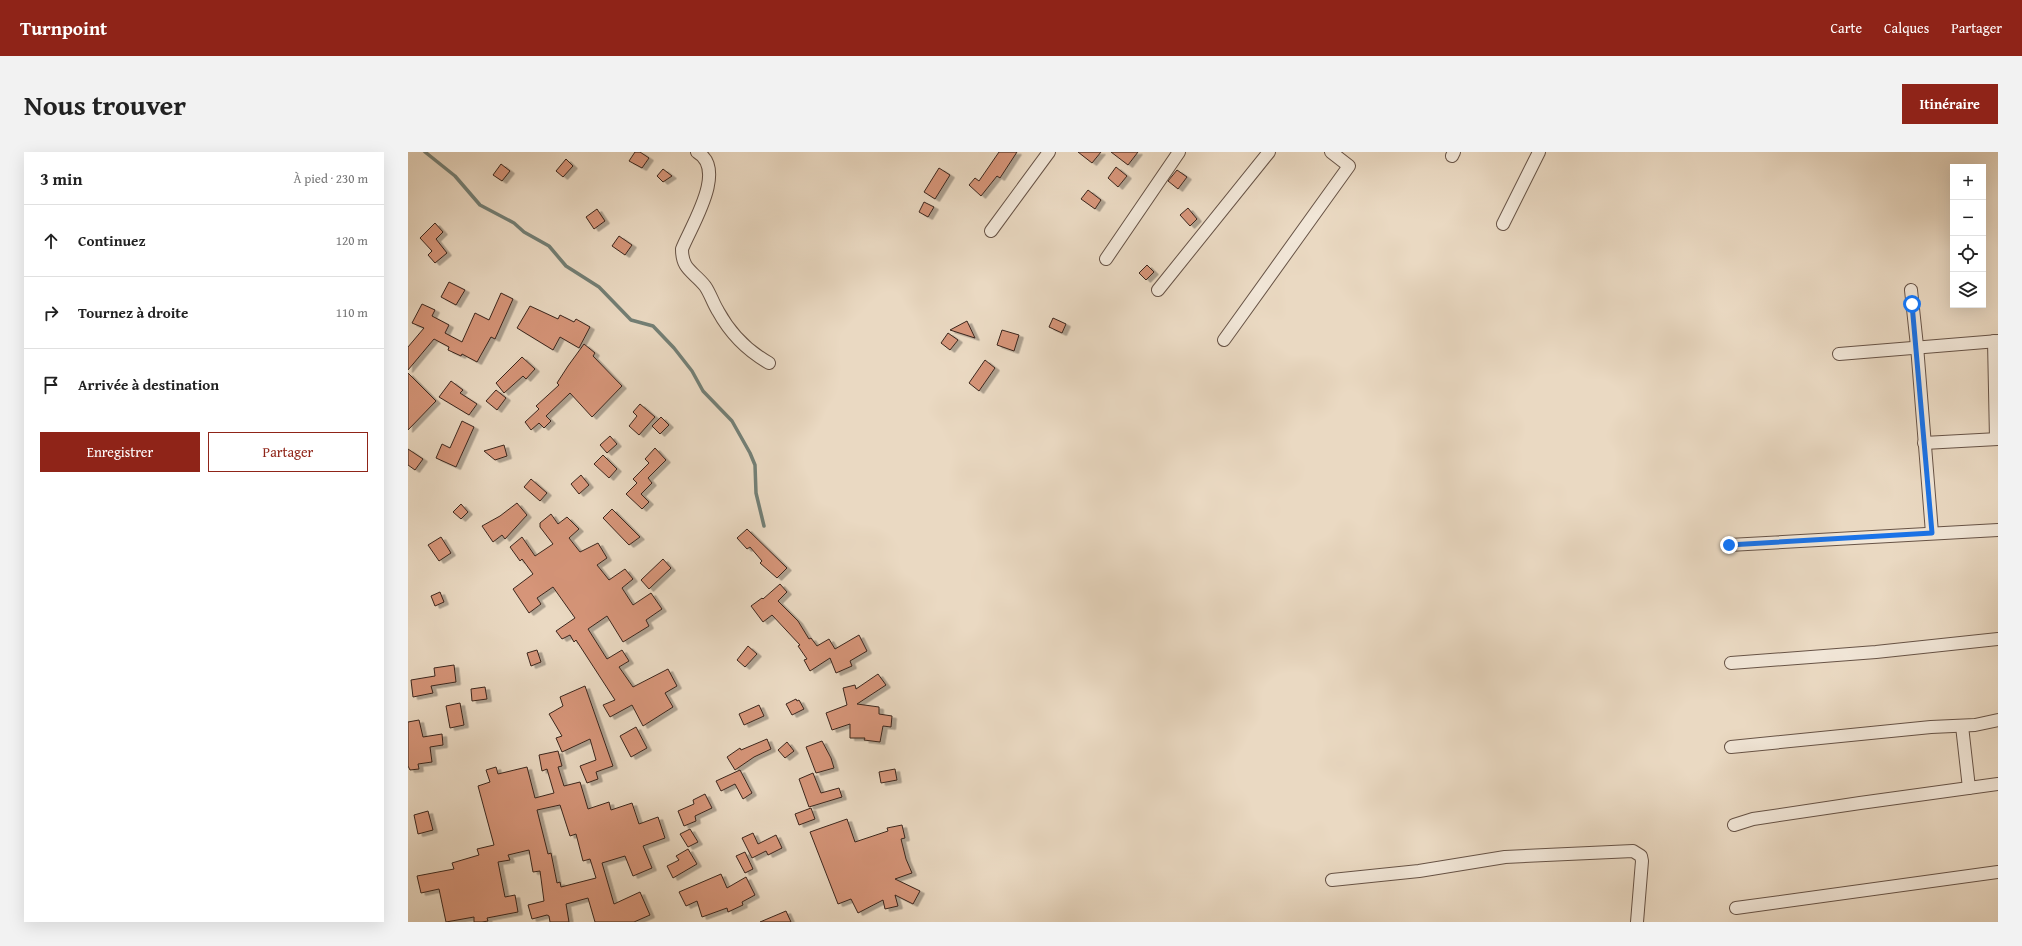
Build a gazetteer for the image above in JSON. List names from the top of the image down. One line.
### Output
{"page":{"header":"Turnpoint","nav":["Carte","Calques","Partager"],"title":"Nous trouver","buttons":["Itinéraire",["Enregistrer","Partager"]],"heading":["3 min","À pied · 230 m"],"map_buttons":["+","−"],"list":[["Continuez","120 m"],["Tournez à droite","110 m"],"Arrivée à destination"]}}
